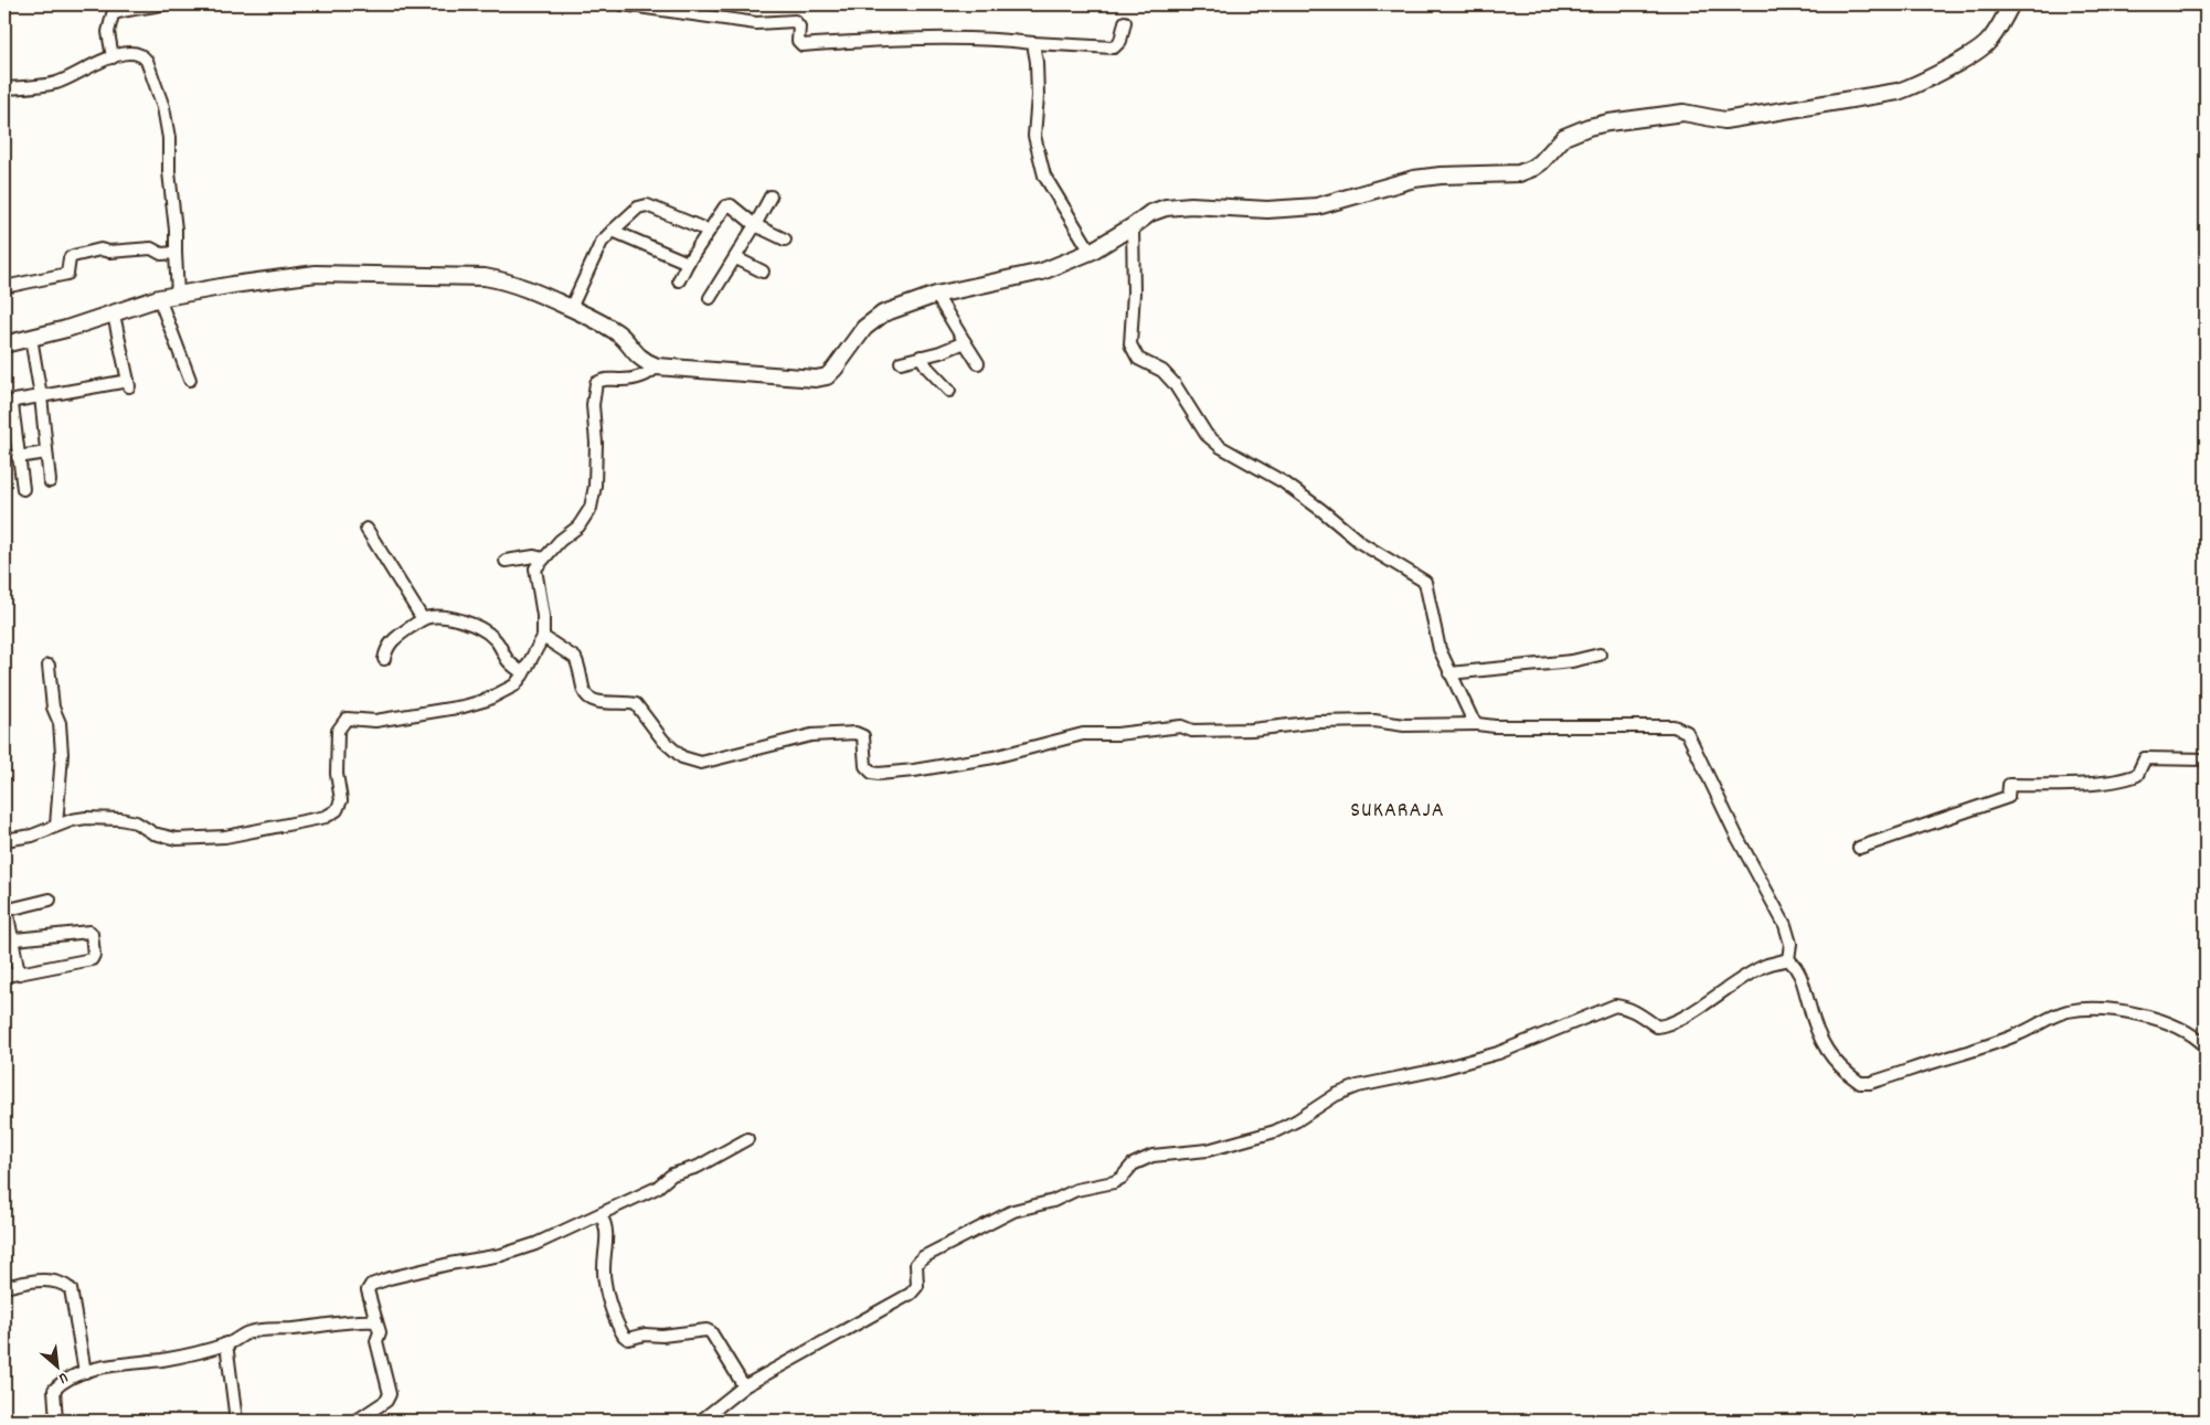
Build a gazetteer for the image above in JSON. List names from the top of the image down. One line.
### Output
{"districts":["SUKARAJA"],"north":"bottom right"}
